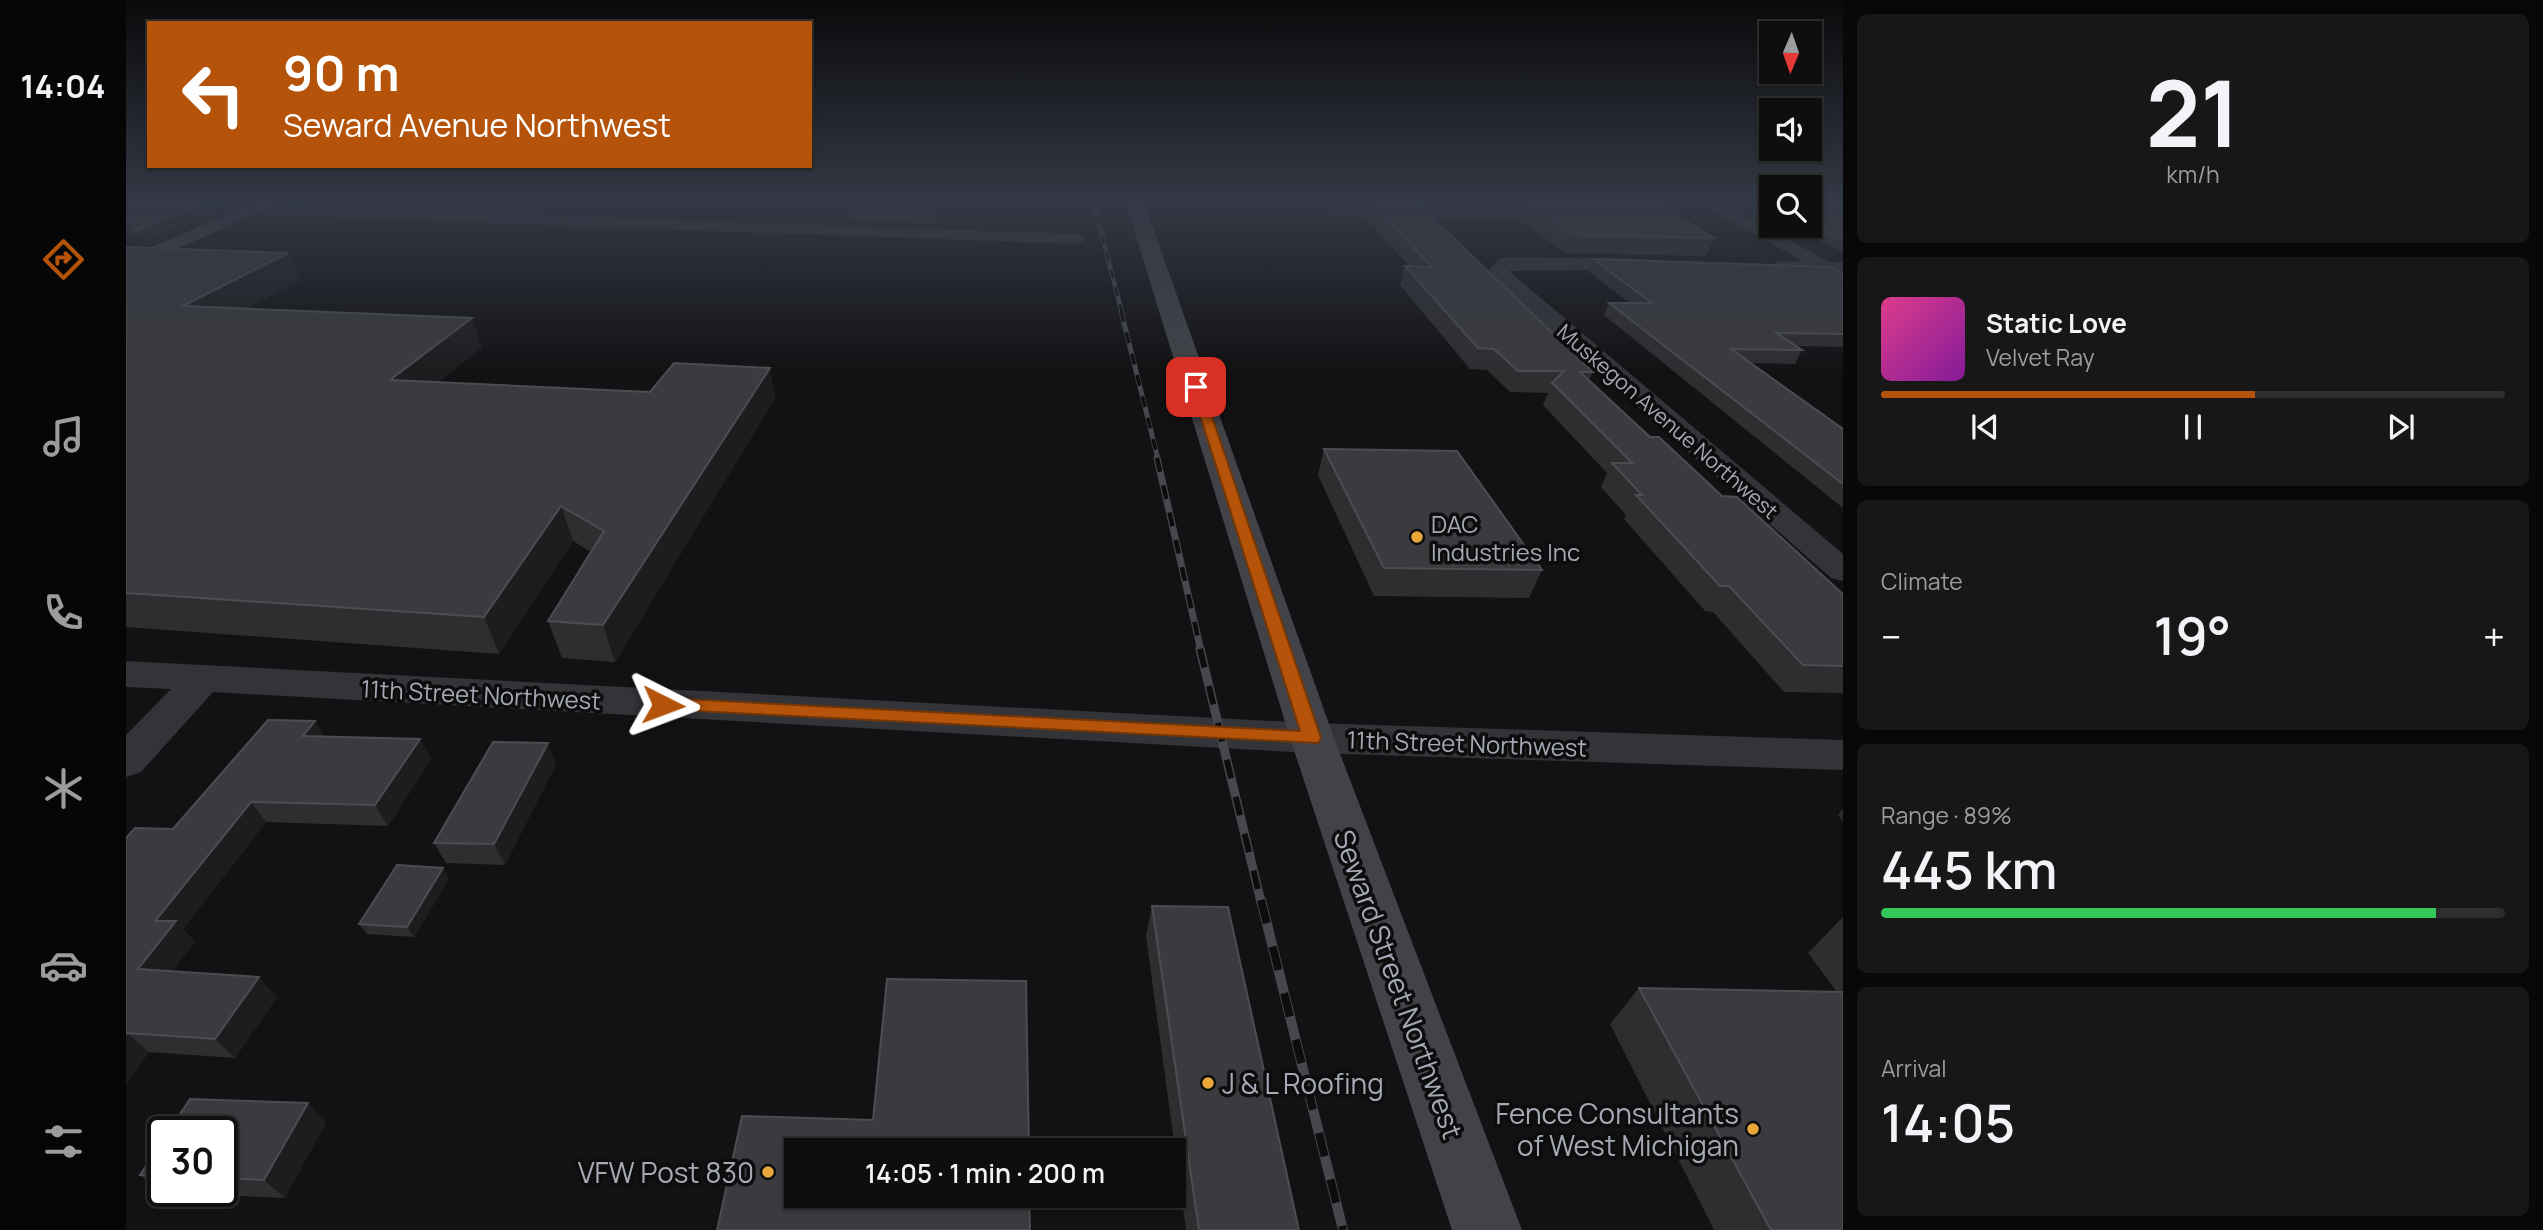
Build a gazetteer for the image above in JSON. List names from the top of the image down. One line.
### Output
{"streets":{"street":["Muskegon Avenue Northwest","11th Street Northwest","Seward Street Northwest"]},"crossings":[["11th Street Northwest","Seward Street Northwest"]],"places":["DAC Industries Inc","J & L Roofing","Fence Consultants of West Michigan","VFW Post 830"],"north":"bottom","page":{"tabs":"14:04","tile":[["21","km/h"],"Climate",["Range · 89%","445 km"],["Arrival","14:05"]],"turn":["90 m","Seward Avenue Northwest"],"song":["Static Love","Velvet Ray"],"heat":["−","19°","+"],"limit":"30","trip":"14:05 · 1 min · 200 m"}}
